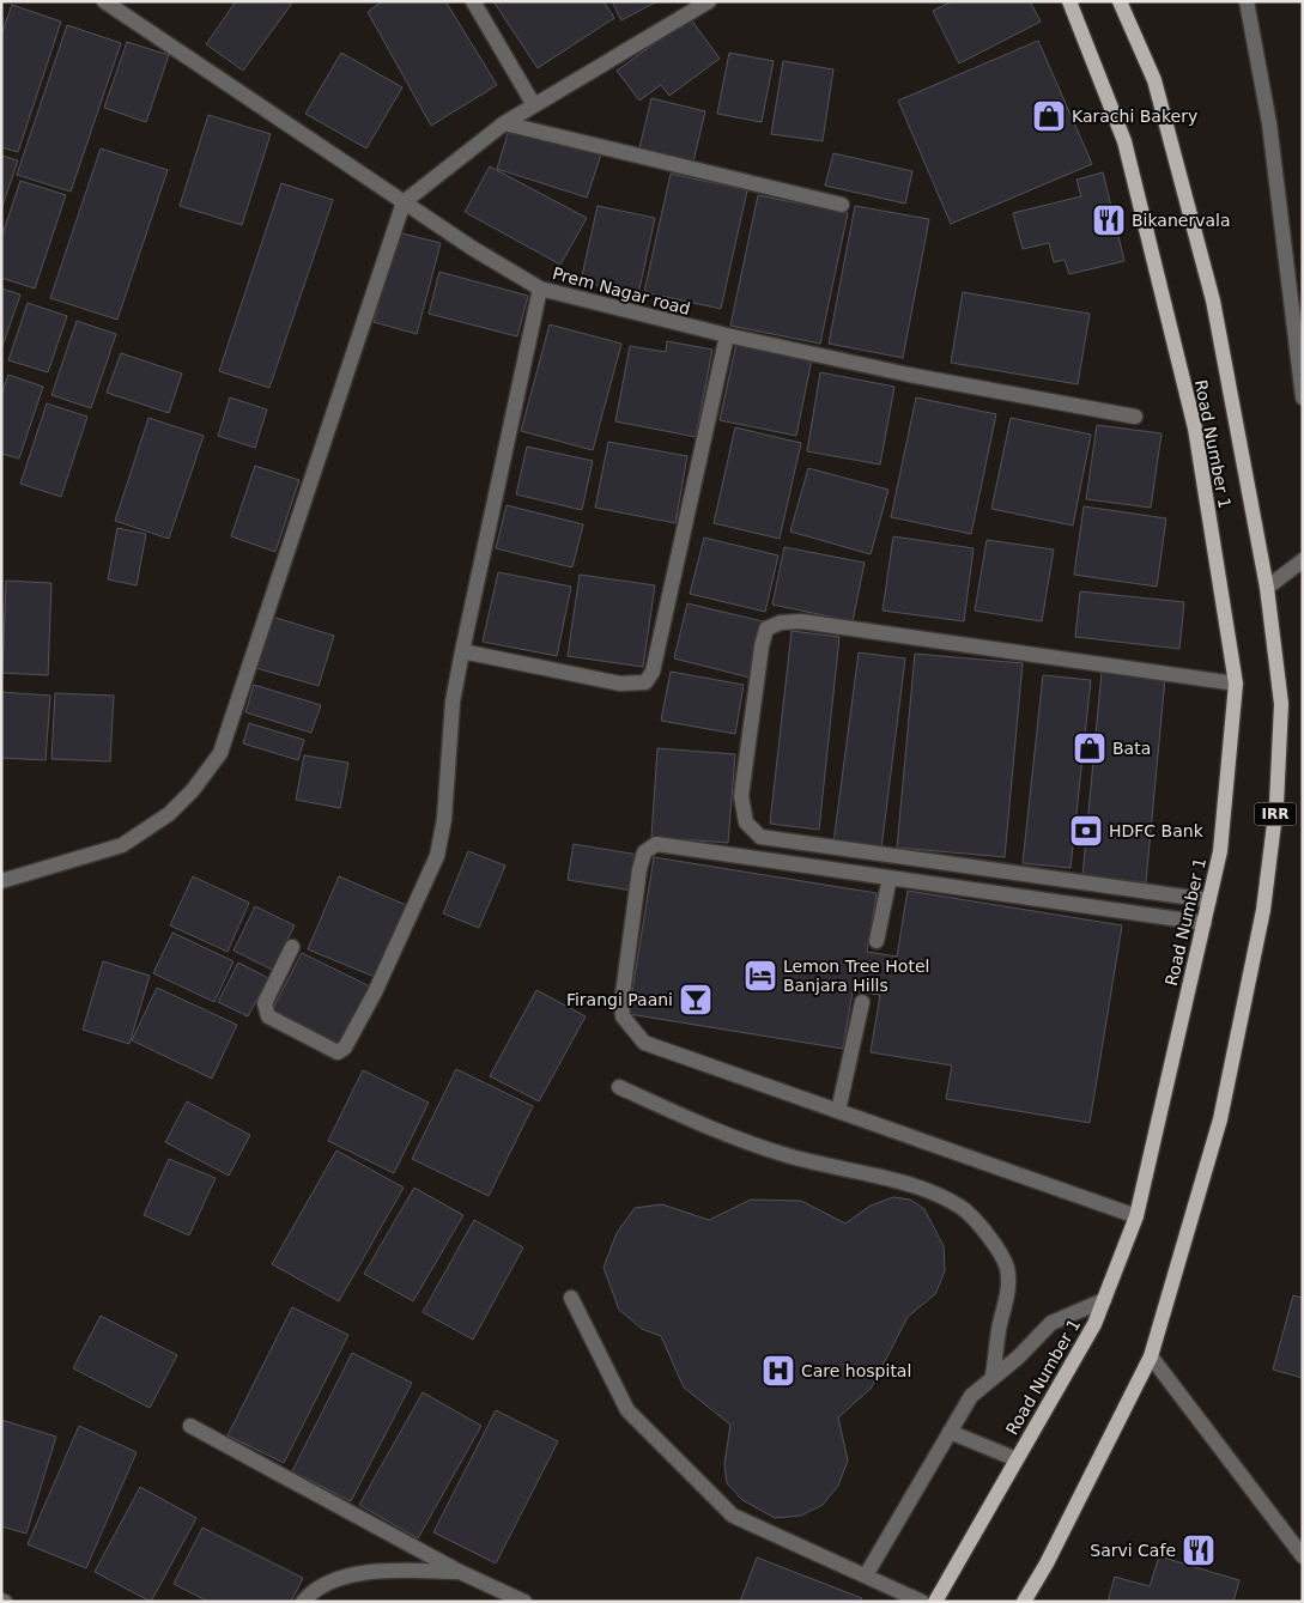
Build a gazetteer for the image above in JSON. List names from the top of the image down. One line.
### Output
{"streets":{"main road":["Road Number 1","IRR"],"street":["Prem Nagar road"]},"places":{"shop":["Karachi Bakery","Bata"],"restaurant":["Bikanervala","Sarvi Cafe"],"bank":["HDFC Bank"],"hotel":["Lemon Tree Hotel Banjara Hills"],"bar":["Firangi Paani"],"hospital":["Care hospital"]}}
